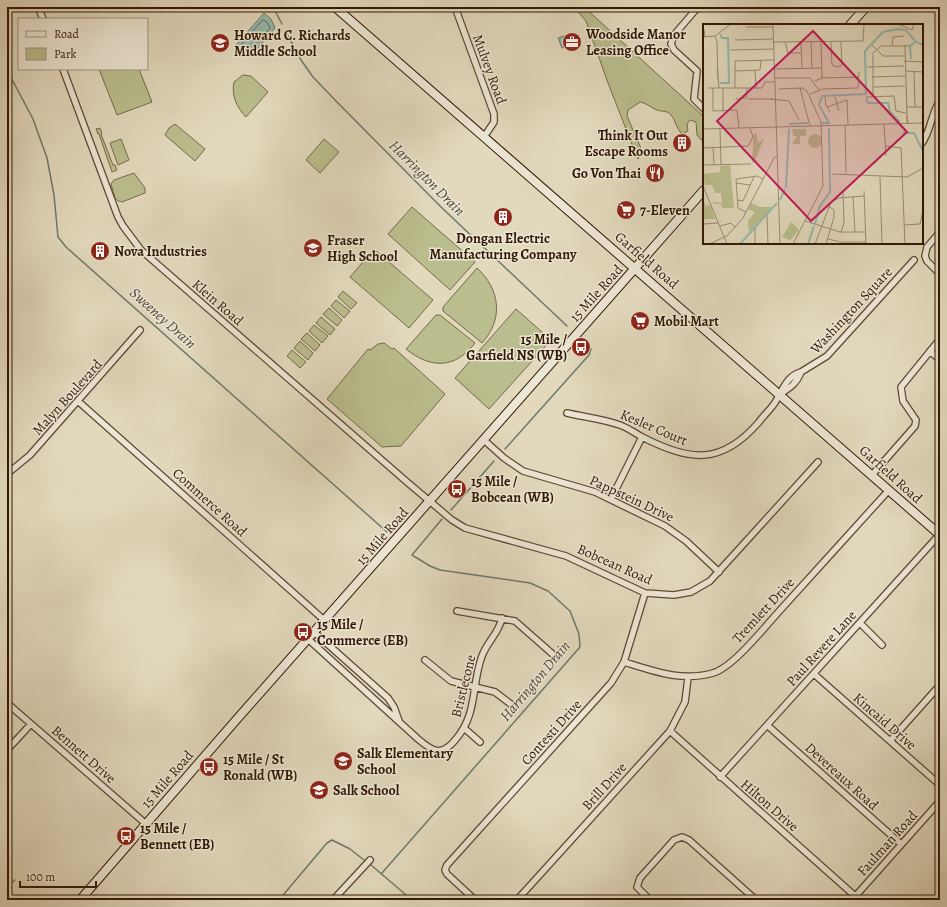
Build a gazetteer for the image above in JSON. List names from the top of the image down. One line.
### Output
{"streets":{"main road":["Garfield Road","15 Mile Road"],"street":["Mulvey Road","Klein Road","Washington Square","Malyn Boulevard","Kesler Court","Pappstein Drive","Commerce Road","Bobcean Road","Tremlett Drive","Paul Revere Lane","Bristlecone","Kincaid Drive","Contesti Drive","Bennett Drive","Devereaux Road","Brill Drive","Hilton Drive","Faulman Road"]},"crossings":[["Mulvey Road","Garfield Road"],["Garfield Road","15 Mile Road"],["Garfield Road","Washington Square"],["Garfield Road","Kesler Court"],["Garfield Road","Tremlett Drive"],["Garfield Road","Paul Revere Lane"],["15 Mile Road","Klein Road"],["15 Mile Road","Pappstein Drive"],["15 Mile Road","Commerce Road"],["15 Mile Road","Bobcean Road"],["15 Mile Road","Bristlecone"],["15 Mile Road","Bennett Drive"],["Klein Road","Bobcean Road"],["Washington Square","Kesler Court"],["Malyn Boulevard","Commerce Road"],["Pappstein Drive","Bobcean Road"],["Bobcean Road","Contesti Drive"],["Tremlett Drive","Contesti Drive"],["Tremlett Drive","Brill Drive"],["Paul Revere Lane","Kincaid Drive"],["Paul Revere Lane","Devereaux Road"],["Paul Revere Lane","Hilton Drive"],["Devereaux Road","Faulman Road"],["Brill Drive","Hilton Drive"],["Hilton Drive","Faulman Road"]],"water":["Harrington Drain","Sweeney Drain"],"places":{"office":["Woodside Manor Leasing Office"],"school or university":["Howard C. Richards Middle School","Fraser High School","Salk Elementary School","Salk School"],"building":["Think It Out Escape Rooms","Dongan Electric Manufacturing Company","Nova Industries"],"restaurant":["Go Von Thai"],"supermarket":["7-Eleven","Mobil Mart"],"bus stop":["15 Mile / Garfield NS (WB)","15 Mile / Bobcean (WB)","15 Mile / Commerce (EB)","15 Mile / St Ronald (WB)","15 Mile / Bennett (EB)"]},"legend":["Road","Park"],"scale_bar":"100 m"}
